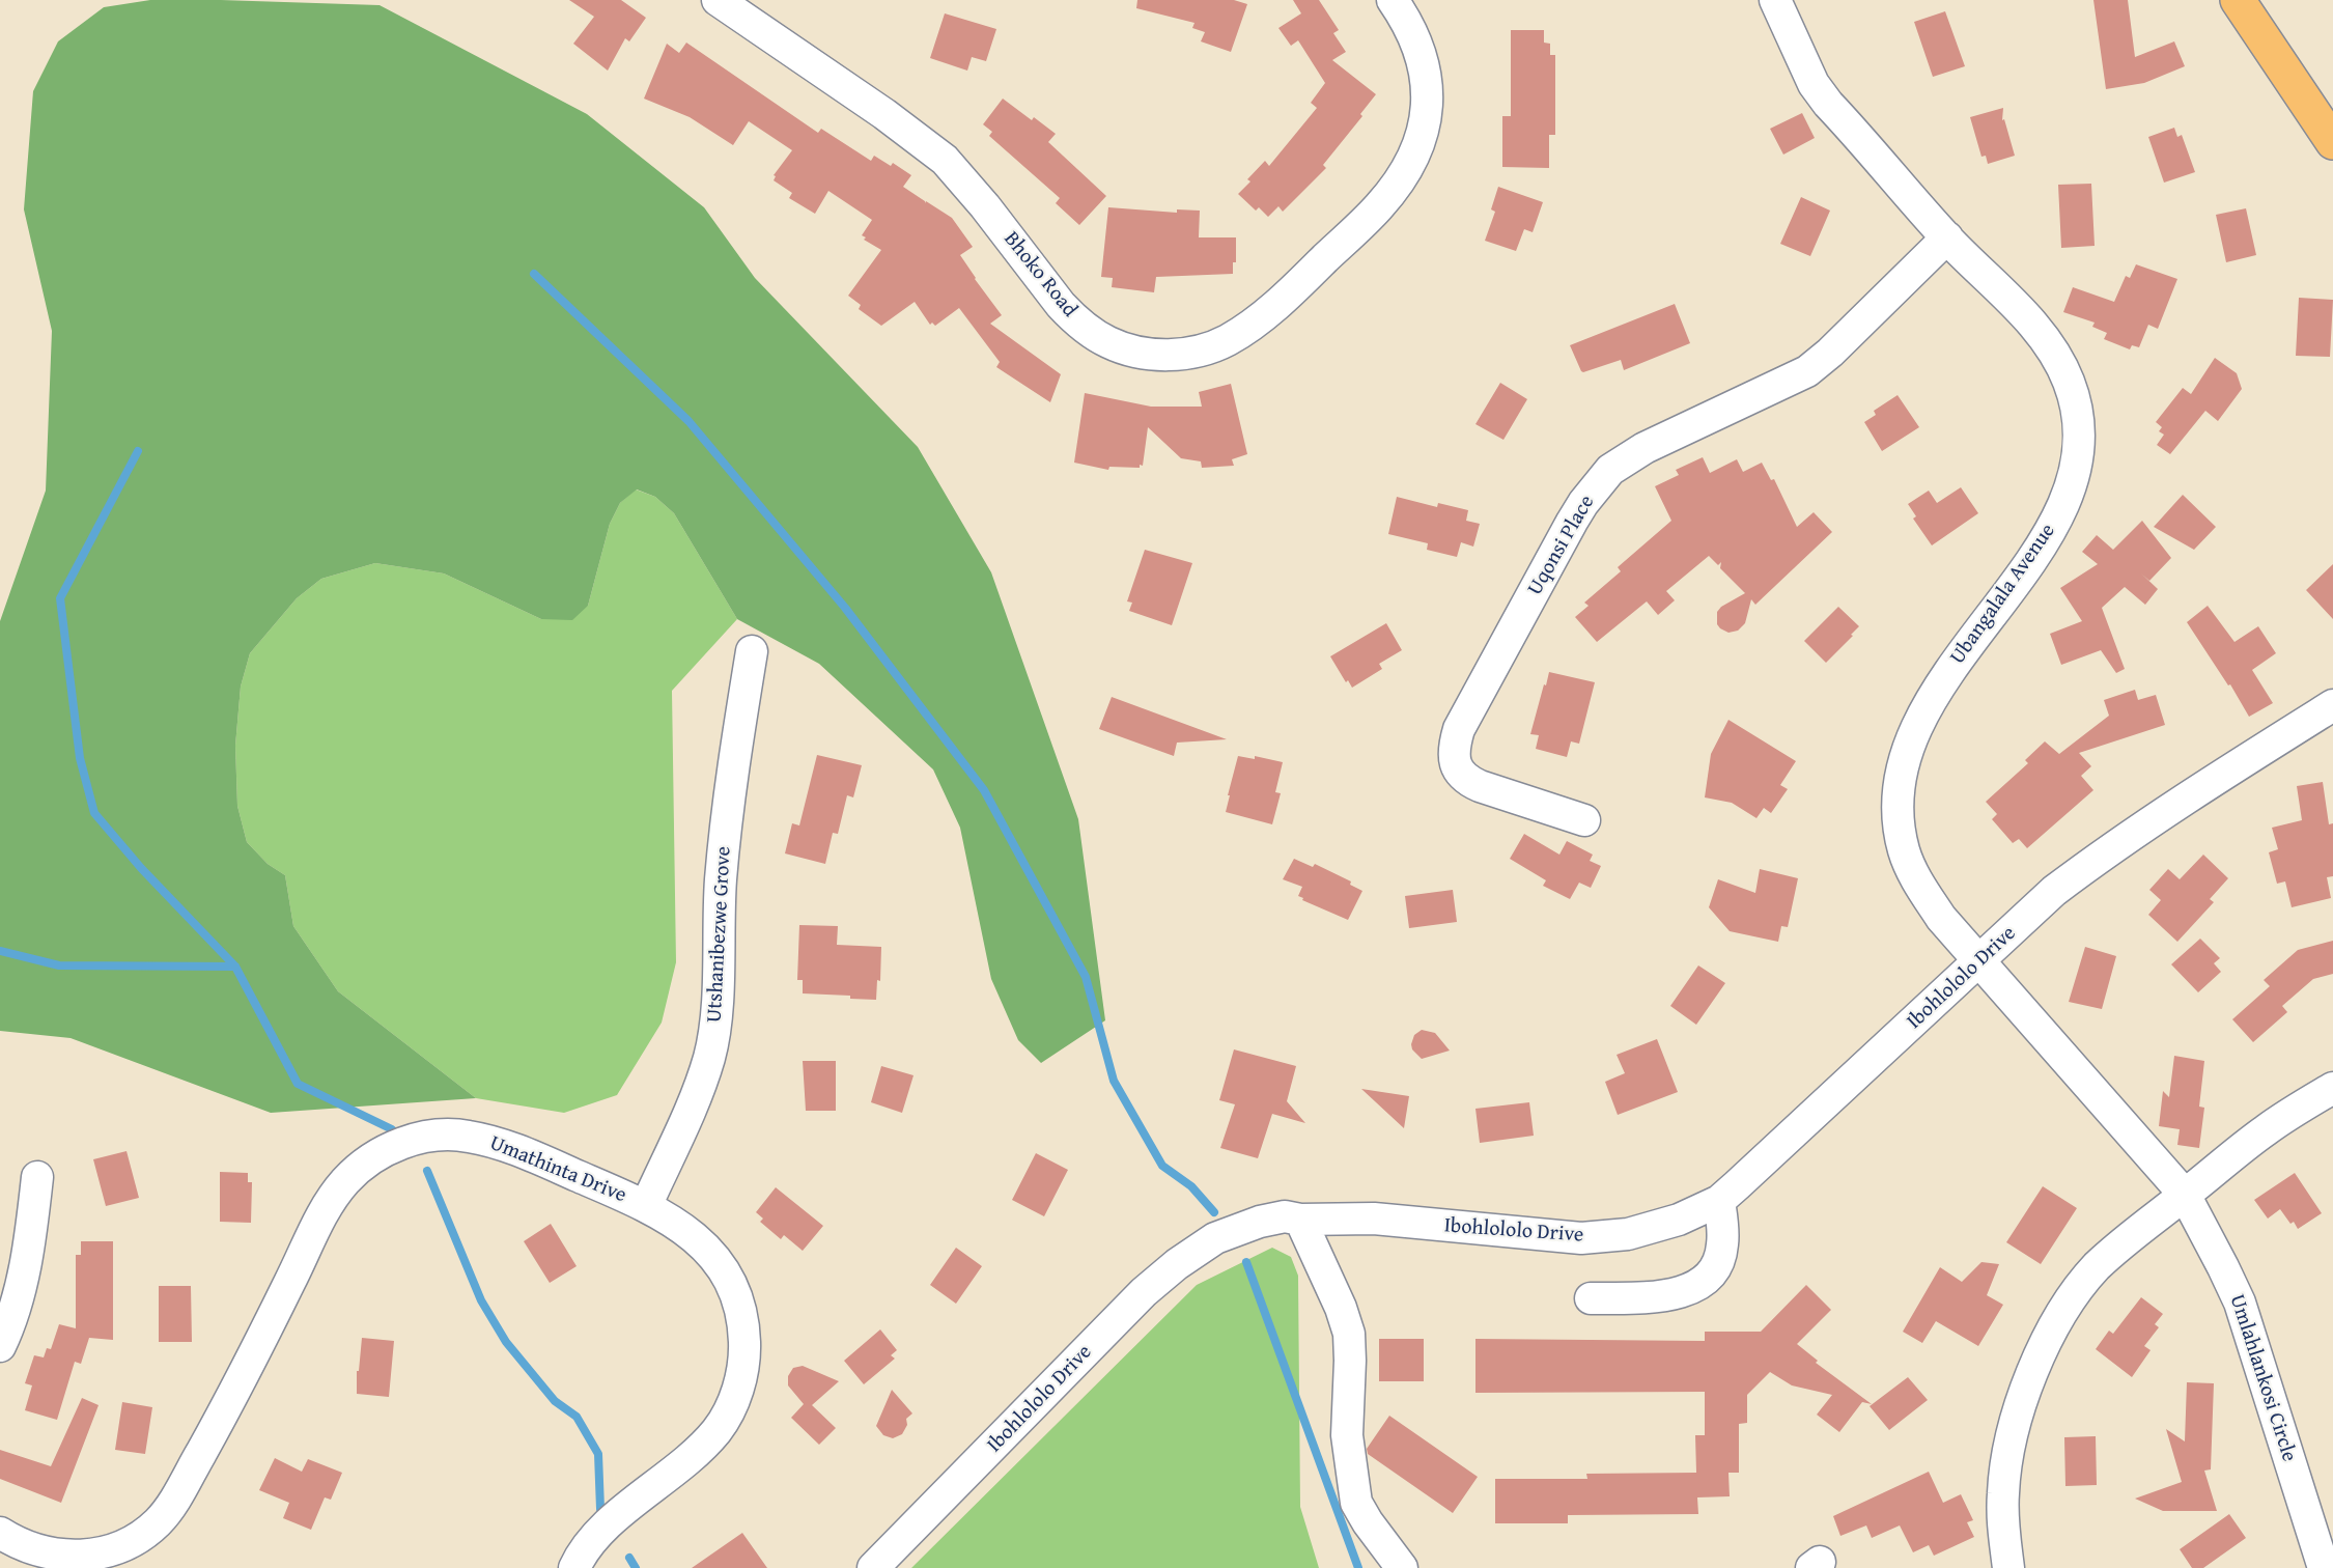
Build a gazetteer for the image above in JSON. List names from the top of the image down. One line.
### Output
{"streets":{"street":["Bhoko Road","Uqonsi Place","Ubangalala Avenue","Utshanibezwe Grove","Ibohlololo Drive","Umathinta Drive","Umlahlankosi Circle"]},"crossings":[["Uqonsi Place","Ubangalala Avenue"],["Ubangalala Avenue","Ibohlololo Drive"],["Ubangalala Avenue","Umlahlankosi Circle"],["Utshanibezwe Grove","Umathinta Drive"],["Ibohlololo Drive","Umlahlankosi Circle"]]}
